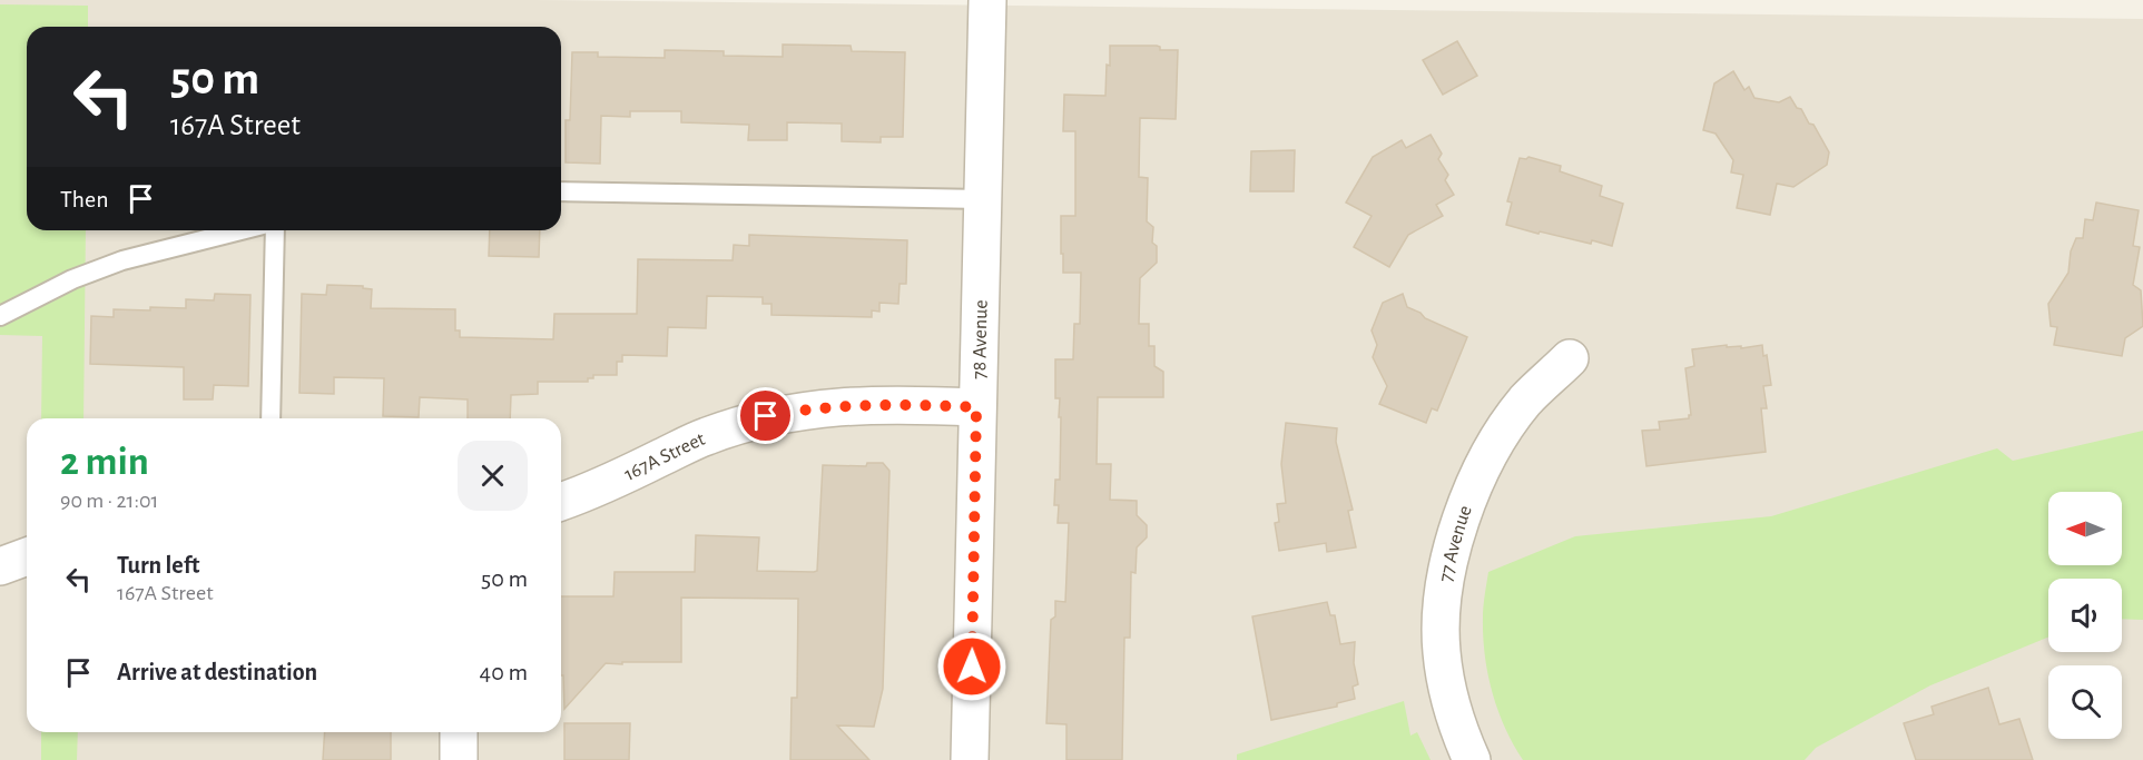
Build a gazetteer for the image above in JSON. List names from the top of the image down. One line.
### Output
{"streets":{"street":["78 Avenue","167A Street","77 Avenue"]},"crossings":[["78 Avenue","167A Street"]],"north":"left","page":{"turn":["50 m","167A Street"],"then":"Then","heading":["2 min","90 m · 21:01"],"list":[{"name":"Turn left","note":"167A Street","value":"50 m"},{"name":"Arrive at destination","value":"40 m"}]}}
